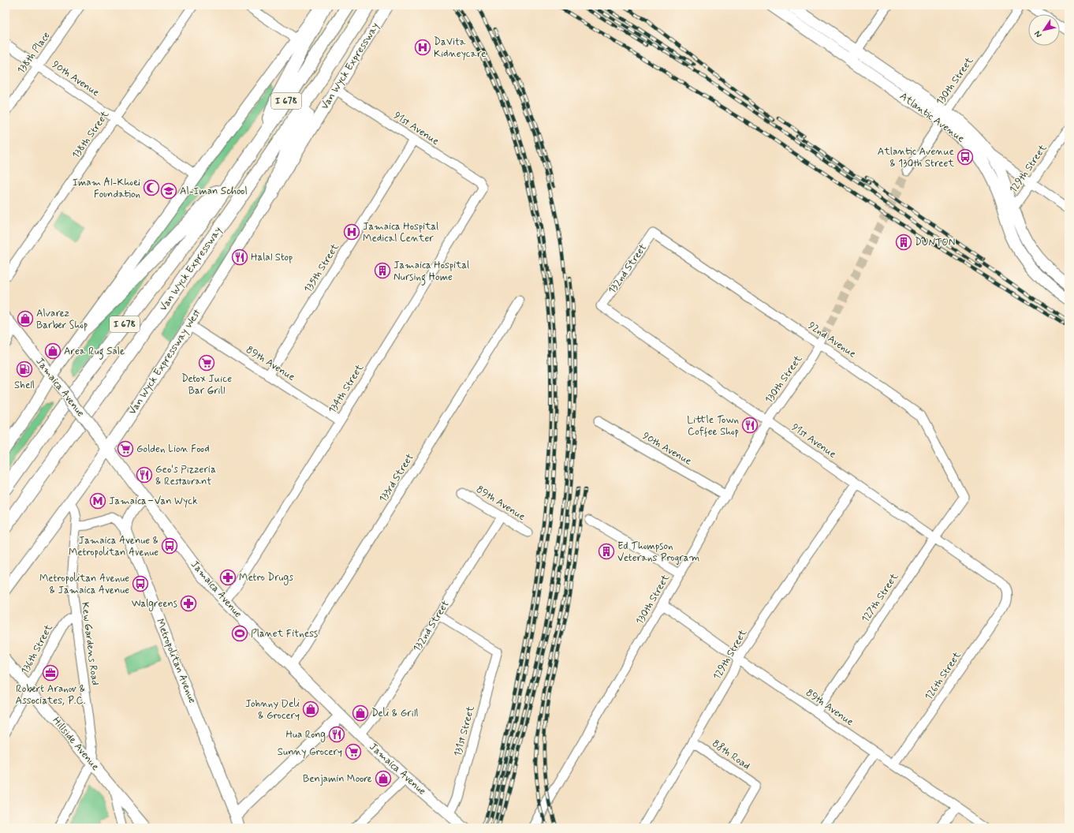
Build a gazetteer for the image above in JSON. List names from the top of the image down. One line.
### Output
{"streets":{"highway":["Van Wyck Expressway","I 678"],"main road":["Atlantic Avenue","Van Wyck Expressway West","Jamaica Avenue","Metropolitan Avenue","Hillside Avenue"],"street":["138th Place","90th Avenue","130th Street","91st Avenue","138th Street","129th Street","135th Street","132nd Street","92nd Avenue","89th Avenue","134th Street","133rd Street","127th Street","Kew Gardens Road","136th Street","126th Street","131st Street","88th Road"]},"crossings":[["138th Place","90th Avenue"],["Van Wyck Expressway","91st Avenue"],["Van Wyck Expressway","Van Wyck Expressway West"],["90th Avenue","130th Street"],["90th Avenue","138th Street"],["130th Street","Atlantic Avenue"],["130th Street","91st Avenue"],["130th Street","92nd Avenue"],["130th Street","89th Avenue"],["Atlantic Avenue","129th Street"],["91st Avenue","129th Street"],["91st Avenue","135th Street"],["91st Avenue","132nd Street"],["91st Avenue","134th Street"],["91st Avenue","127th Street"],["91st Avenue","126th Street"],["129th Street","89th Avenue"],["129th Street","88th Road"],["135th Street","89th Avenue"],["132nd Street","92nd Avenue"],["132nd Street","89th Avenue"],["132nd Street","Jamaica Avenue"],["132nd Street","131st Street"],["92nd Avenue","127th Street"],["Van Wyck Expressway West","89th Avenue"],["Van Wyck Expressway West","Jamaica Avenue"],["Van Wyck Expressway West","Kew Gardens Road"],["89th Avenue","134th Street"],["89th Avenue","127th Street"],["89th Avenue","126th Street"],["Jamaica Avenue","134th Street"],["Jamaica Avenue","133rd Street"],["Jamaica Avenue","131st Street"],["Kew Gardens Road","136th Street"],["Kew Gardens Road","Hillside Avenue"],["136th Street","Hillside Avenue"]],"places":{"hospital":["DaVita Kidneycare","Jamaica Hospital Medical Center"],"bus stop":["Atlantic Avenue & 130th Street","Jamaica Avenue & Metropolitan Avenue","Metropolitan Avenue & Jamaica Avenue"],"mosque":["Imam Al-Khoei Foundation"],"school or university":["Al-Iman School"],"building":["DUNTON","Jamaica Hospital Nursing Home","Ed Thompson Veterans Program"],"restaurant":["Halal Stop","Little Town Coffee Shop","Geo's Pizzeria & Restaurant","Hua Rong"],"shop":["Alvarez Barber Shop","Area Rug Sale","Johnny Deli & Grocery","Deli & Grill","Benjamin Moore"],"supermarket":["Detox Juice Bar Grill","Golden Lion Food","Sunny Grocery"],"fuel station":["Shell"],"metro station":["Jamaica–Van Wyck"],"pharmacy":["Metro Drugs","Walgreens"],"sports":["Planet Fitness"],"office":["Robert Aranov & Associates, P.C."]},"north":"bottom left"}
